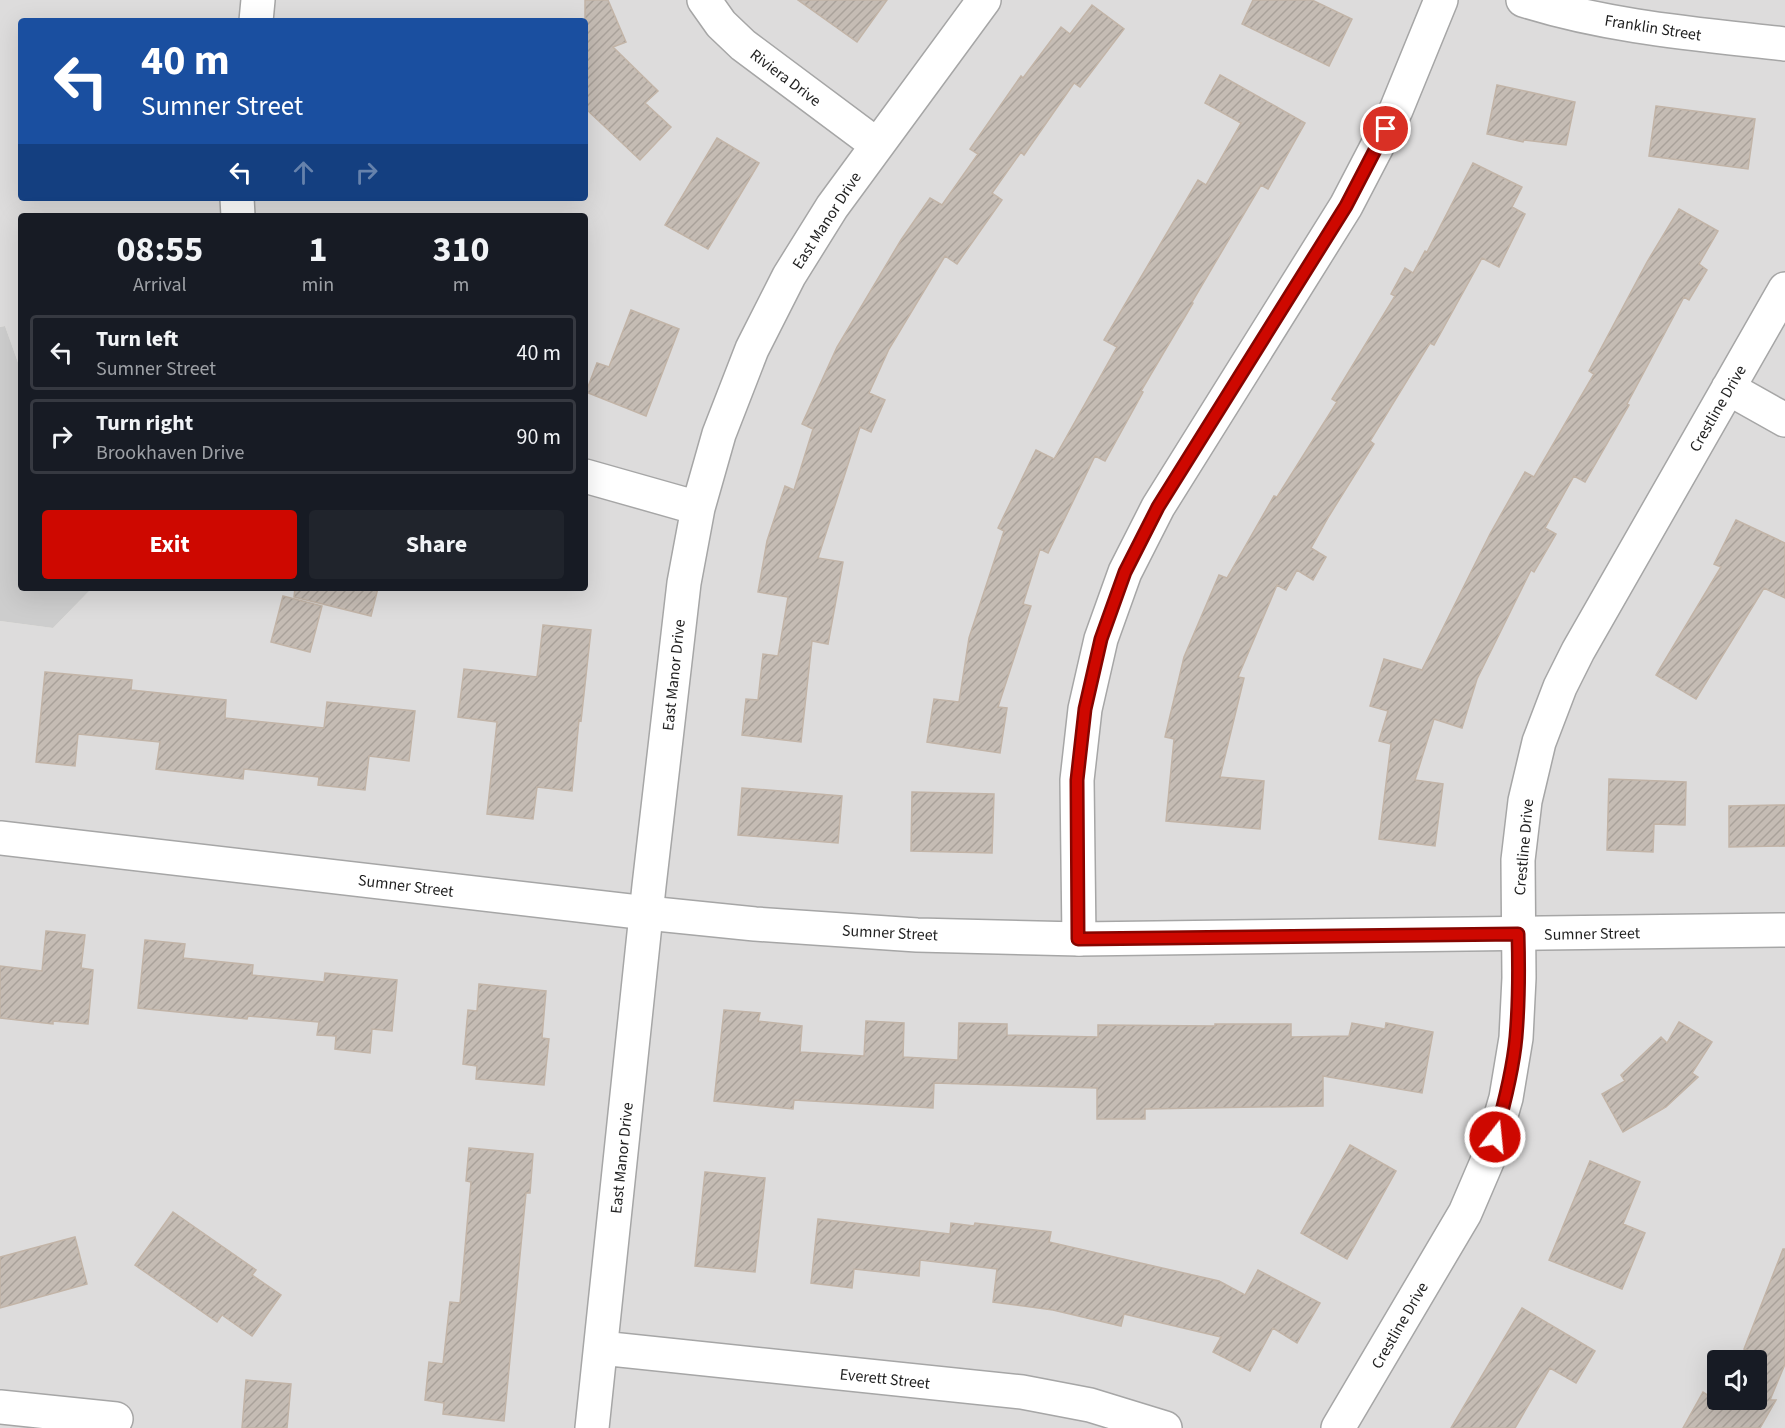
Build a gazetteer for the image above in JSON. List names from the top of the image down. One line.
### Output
{"streets":{"street":["Franklin Street","Riviera Drive","East Manor Drive","Crestline Drive","Sumner Street","Everett Street"]},"crossings":[["Riviera Drive","East Manor Drive"],["East Manor Drive","Sumner Street"],["East Manor Drive","Everett Street"],["Crestline Drive","Sumner Street"]],"page":{"turn":["40 m","Sumner Street"],"eta":["08:55","Arrival","1","min","310","m"],"list":[{"name":"Turn left","note":"Sumner Street","value":"40 m"},{"name":"Turn right","note":"Brookhaven Drive","value":"90 m"}],"buttons":["Exit","Share"]}}
